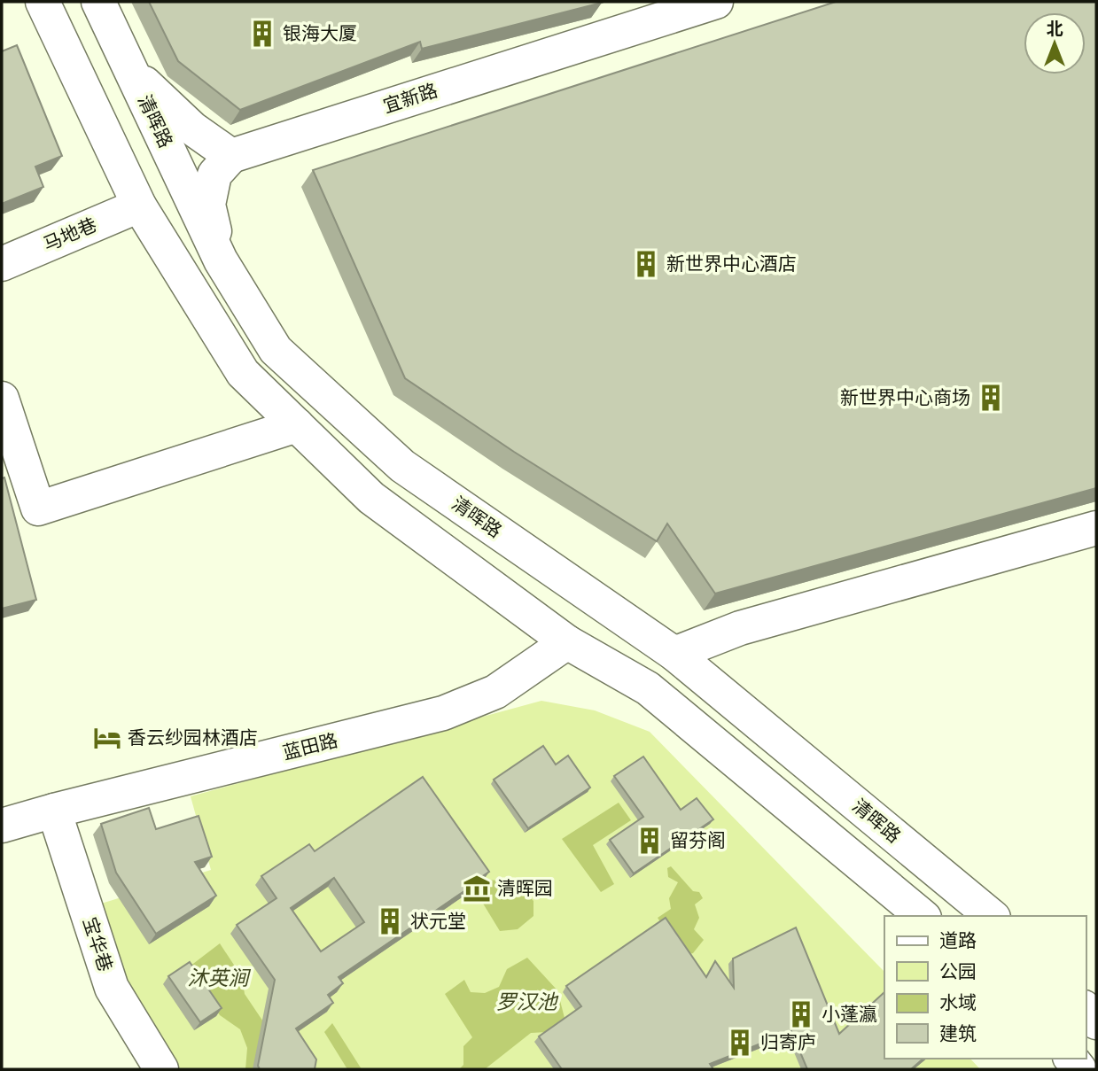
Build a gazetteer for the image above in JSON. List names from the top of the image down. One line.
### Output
{"streets":{"street":["宜新路","清晖路","马地巷","蓝田路","宝华巷"]},"crossings":[["蓝田路","宝华巷"]],"water":["沐英涧","罗汉池"],"places":{"building":["银海大厦","新世界中心酒店","新世界中心商场","留芬阁","状元堂","小蓬瀛","归寄庐"],"hotel":["香云纱园林酒店"],"museum":["清晖园"]},"legend":["道路","公园","水域","建筑"],"north":"top"}
